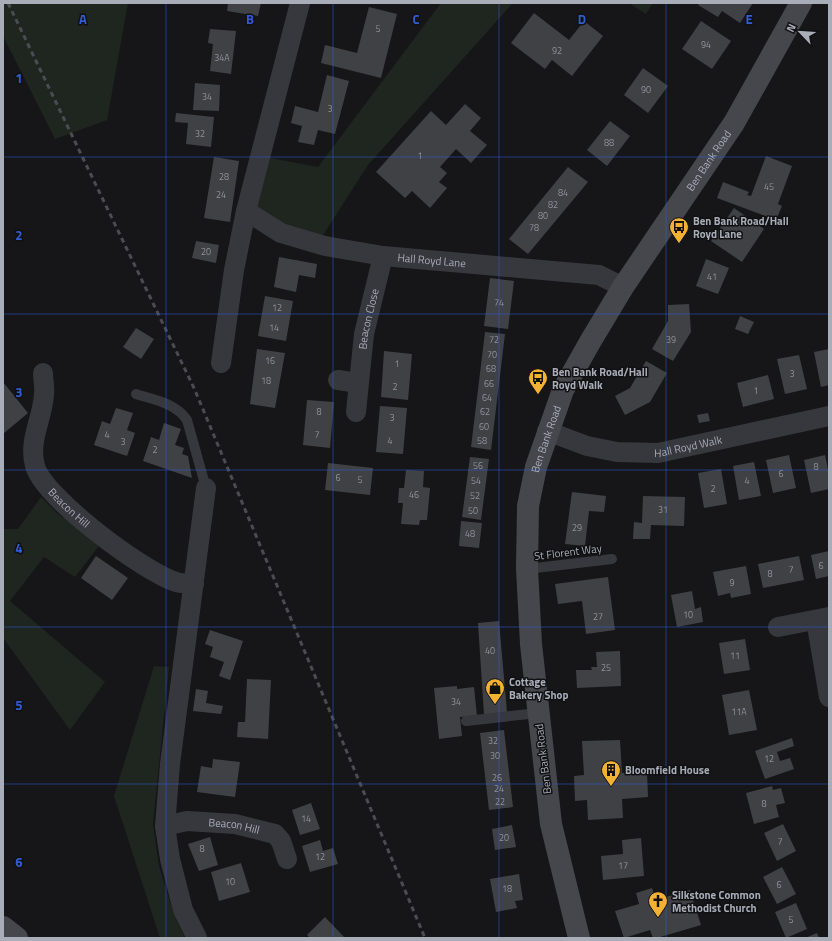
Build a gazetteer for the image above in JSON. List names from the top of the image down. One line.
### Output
{"streets":{"main road":["Ben Bank Road"],"street":["Hall Royd Lane","Beacon Close","Hall Royd Walk","Beacon Hill"],"lane":["St Florent Way"]},"crossings":[["Ben Bank Road","Hall Royd Lane"],["Ben Bank Road","Hall Royd Walk"],["Ben Bank Road","St Florent Way"],["Hall Royd Lane","Beacon Close"]],"places":{"bus stop":["Ben Bank Road/Hall Royd Lane","Ben Bank Road/Hall Royd Walk"],"shop":["Cottage Bakery Shop"],"building":["Bloomfield House"],"church":["Silkstone Common Methodist Church"]},"house_numbers":["5","94","92","34A","90","34","3","32","88","1","28","45","84","24","82","80","78","20","41","74","12","14","72","39","70","16","1","68","3","18","66","2","1","64","8","62","3","60","4","7","4","58","3","2","56","8","6","6","5","54","4","2","46","52","31","50","29","48","6","7","8","9","10","27","40","11","25","34","11A","32","30","12","26","24","22","8","14","20","7","8","12","17","10","6","18","5"],"north":"top left","grid":{"columns":["A","B","C","D","E"],"rows":["1","2","3","4","5","6"]}}
